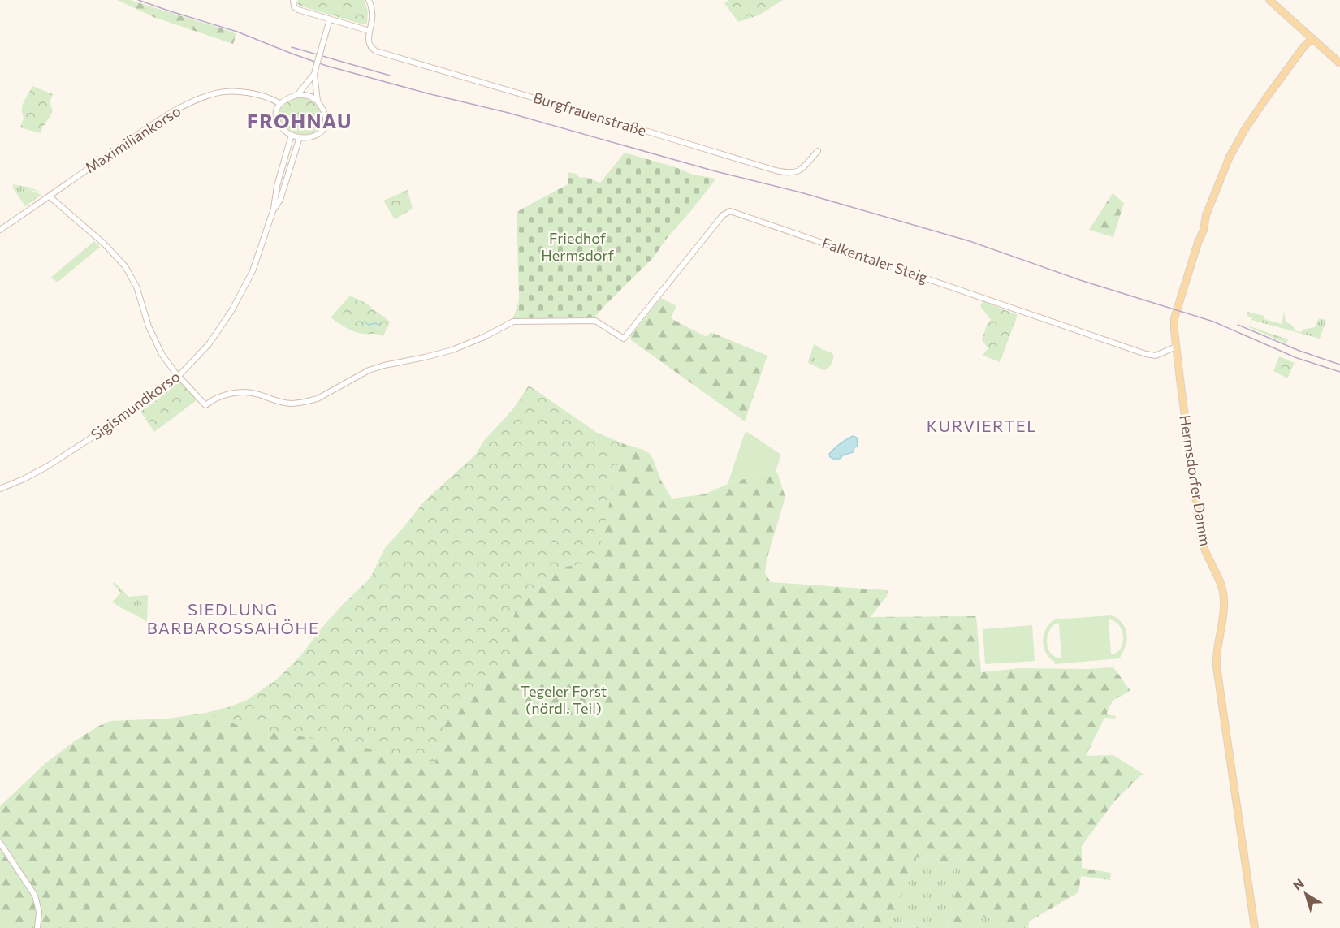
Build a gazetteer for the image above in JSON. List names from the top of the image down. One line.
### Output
{"streets":{"main road":["Hermsdorfer Damm"],"street":["Burgfrauenstraße","Maximiliankorso","Falkentaler Steig","Sigismundkorso"]},"crossings":[["Maximiliankorso","Sigismundkorso"],["Falkentaler Steig","Sigismundkorso"],["Falkentaler Steig","Hermsdorfer Damm"]],"districts":["FROHNAU","KURVIERTEL","SIEDLUNG BARBAROSSAHÖHE"],"parks":["Friedhof Hermsdorf","Tegeler Forst (nördl. Teil)"],"north":"top left"}
